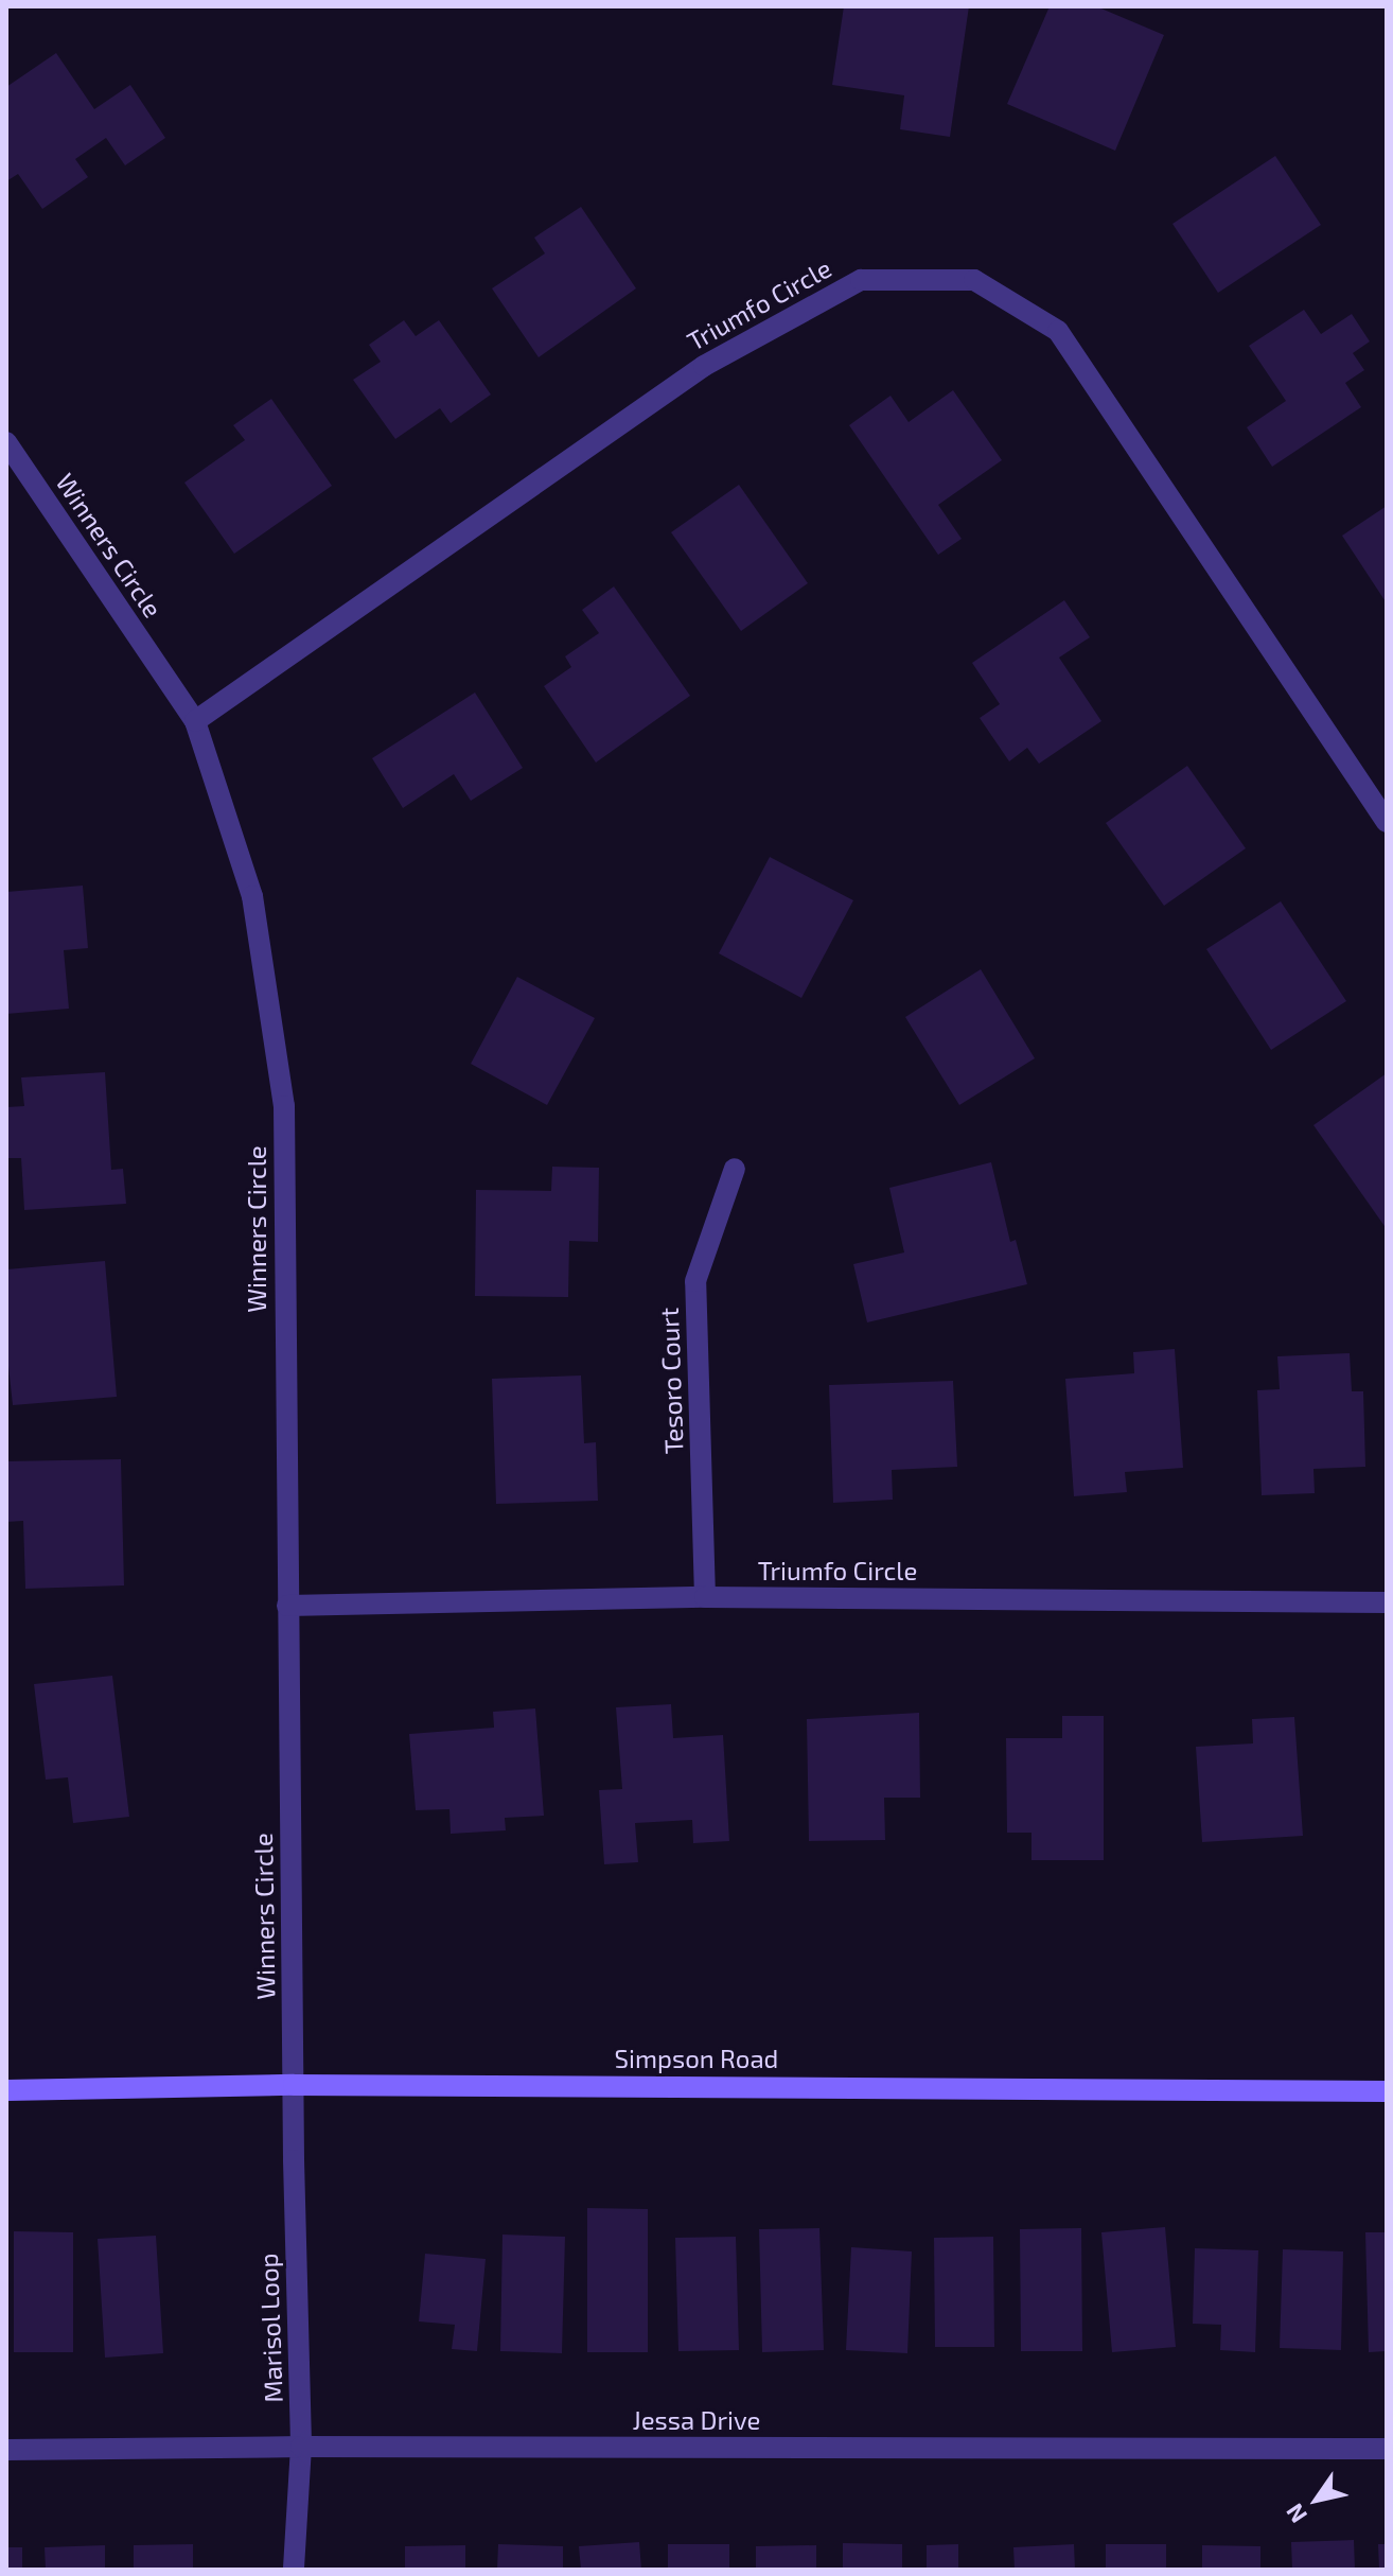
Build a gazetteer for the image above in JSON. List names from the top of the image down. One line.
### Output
{"streets":{"main road":["Simpson Road"],"street":["Triumfo Circle","Winners Circle","Tesoro Court","Marisol Loop","Jessa Drive"]},"crossings":[["Triumfo Circle","Winners Circle"],["Triumfo Circle","Tesoro Court"],["Winners Circle","Simpson Road"],["Winners Circle","Marisol Loop"],["Simpson Road","Marisol Loop"],["Marisol Loop","Jessa Drive"]],"north":"bottom left"}
